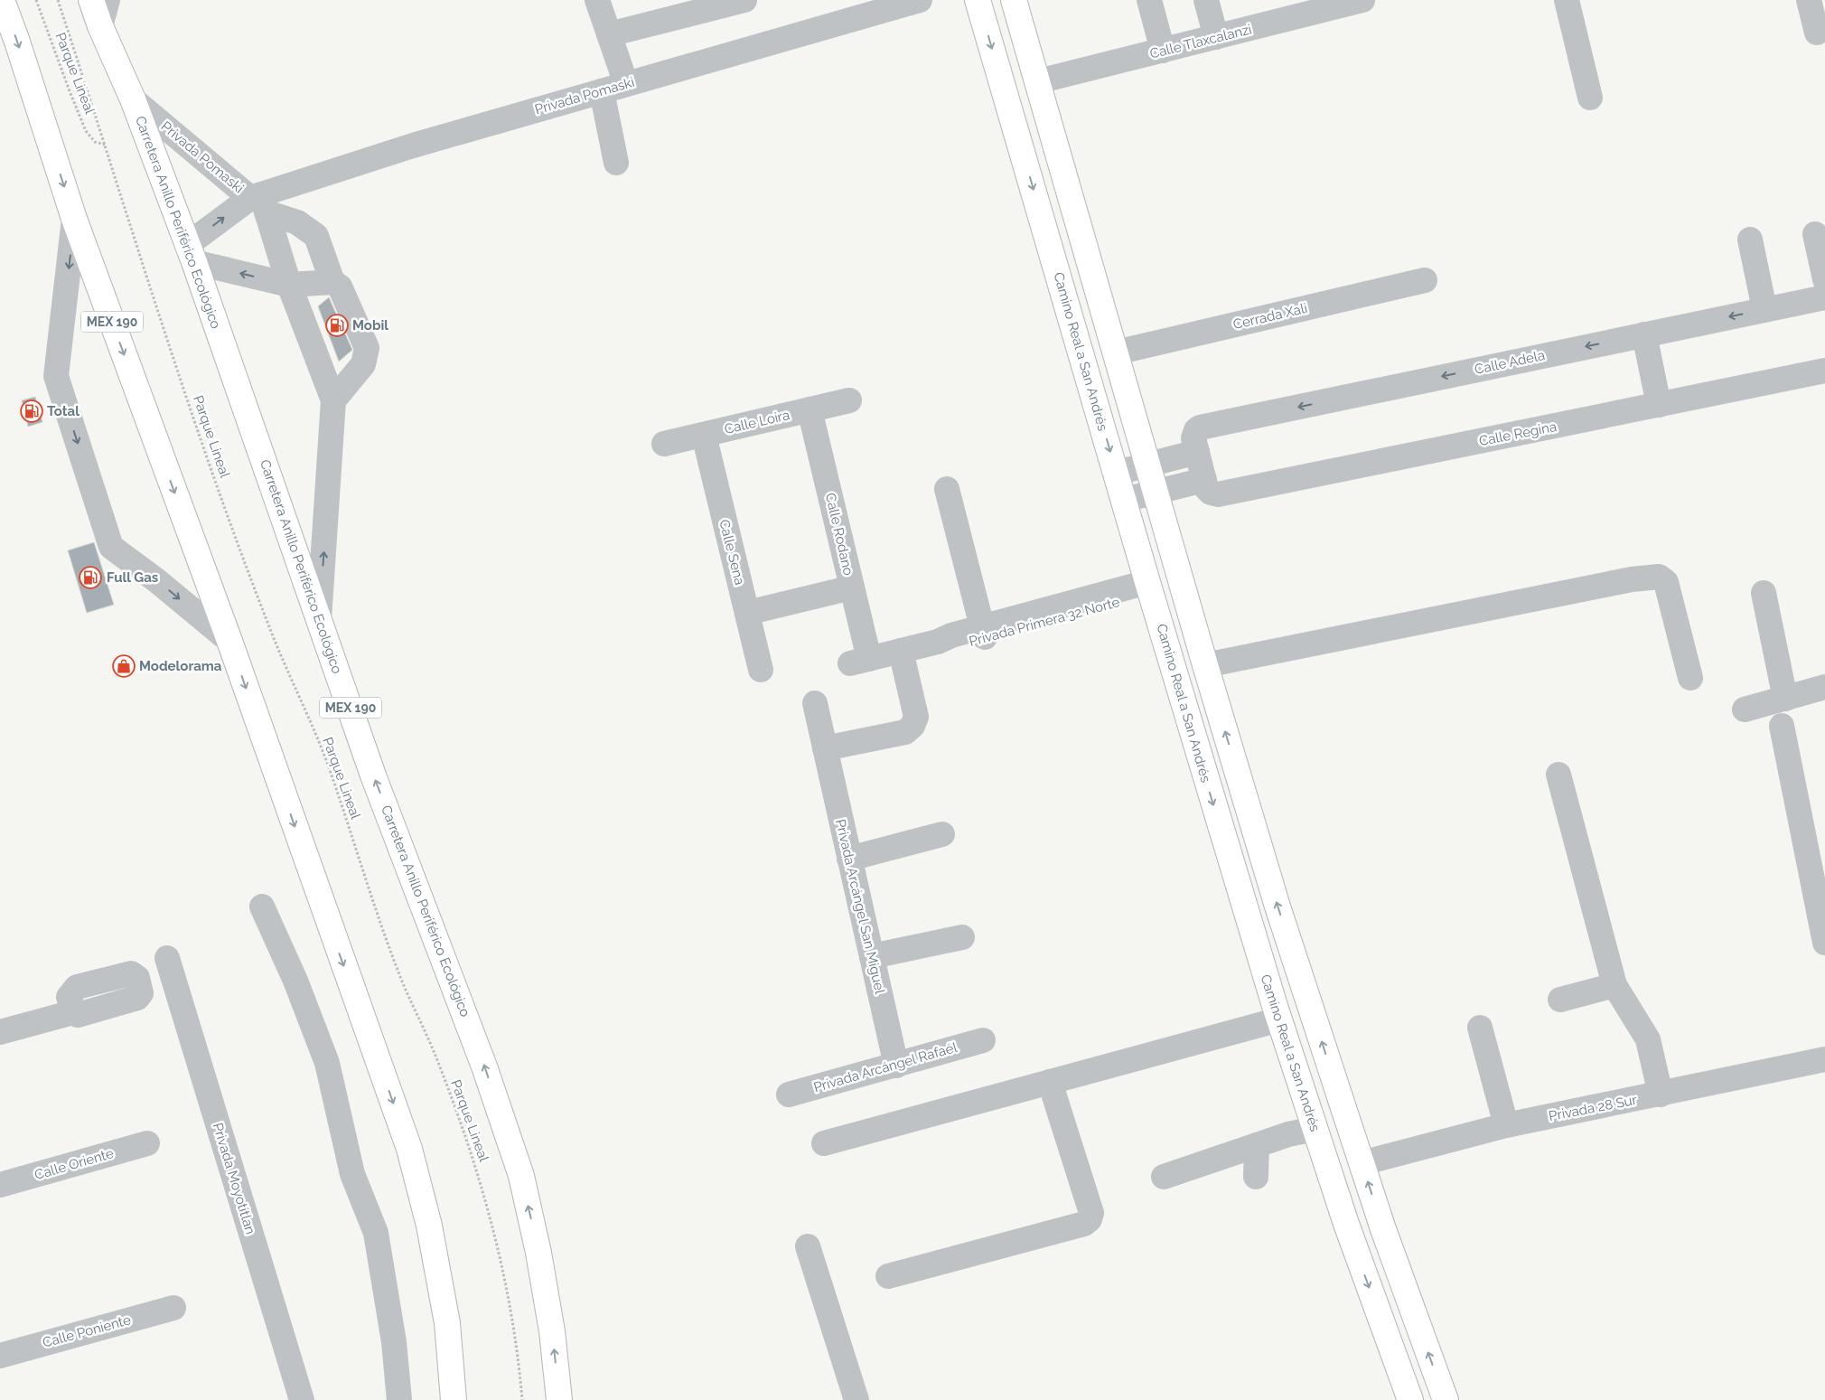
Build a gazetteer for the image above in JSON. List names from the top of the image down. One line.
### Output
{"streets":{"main road":["Carretera Anillo Periférico Ecológico","MEX 190","Camino Real a San Andrés"],"street":["Calle Tlaxcalanzi","Privada Pomaski","Cerrada Xali","Calle Adela","Calle Loira","Calle Regina","Calle Rodano","Calle Sena","Privada Primera 32 Norte","Privada Arcángel San Miguel","Privada Arcángel Rafaél","Privada 28 Sur","Calle Oriente","Privada Moyotitlan","Calle Poniente"],"path":["Parque Lineal"]},"crossings":[["Privada Pomaski","Carretera Anillo Periférico Ecológico"],["Camino Real a San Andrés","Calle Adela"],["Camino Real a San Andrés","Calle Regina"],["Camino Real a San Andrés","Privada Primera 32 Norte"],["Calle Loira","Calle Rodano"],["Calle Loira","Calle Sena"],["Calle Rodano","Privada Primera 32 Norte"],["Privada Arcángel San Miguel","Privada Arcángel Rafaél"]],"one_way":["Calle Adela"],"places":{"fuel station":["Mobil","Total","Full Gas"],"shop":["Modelorama"]}}
